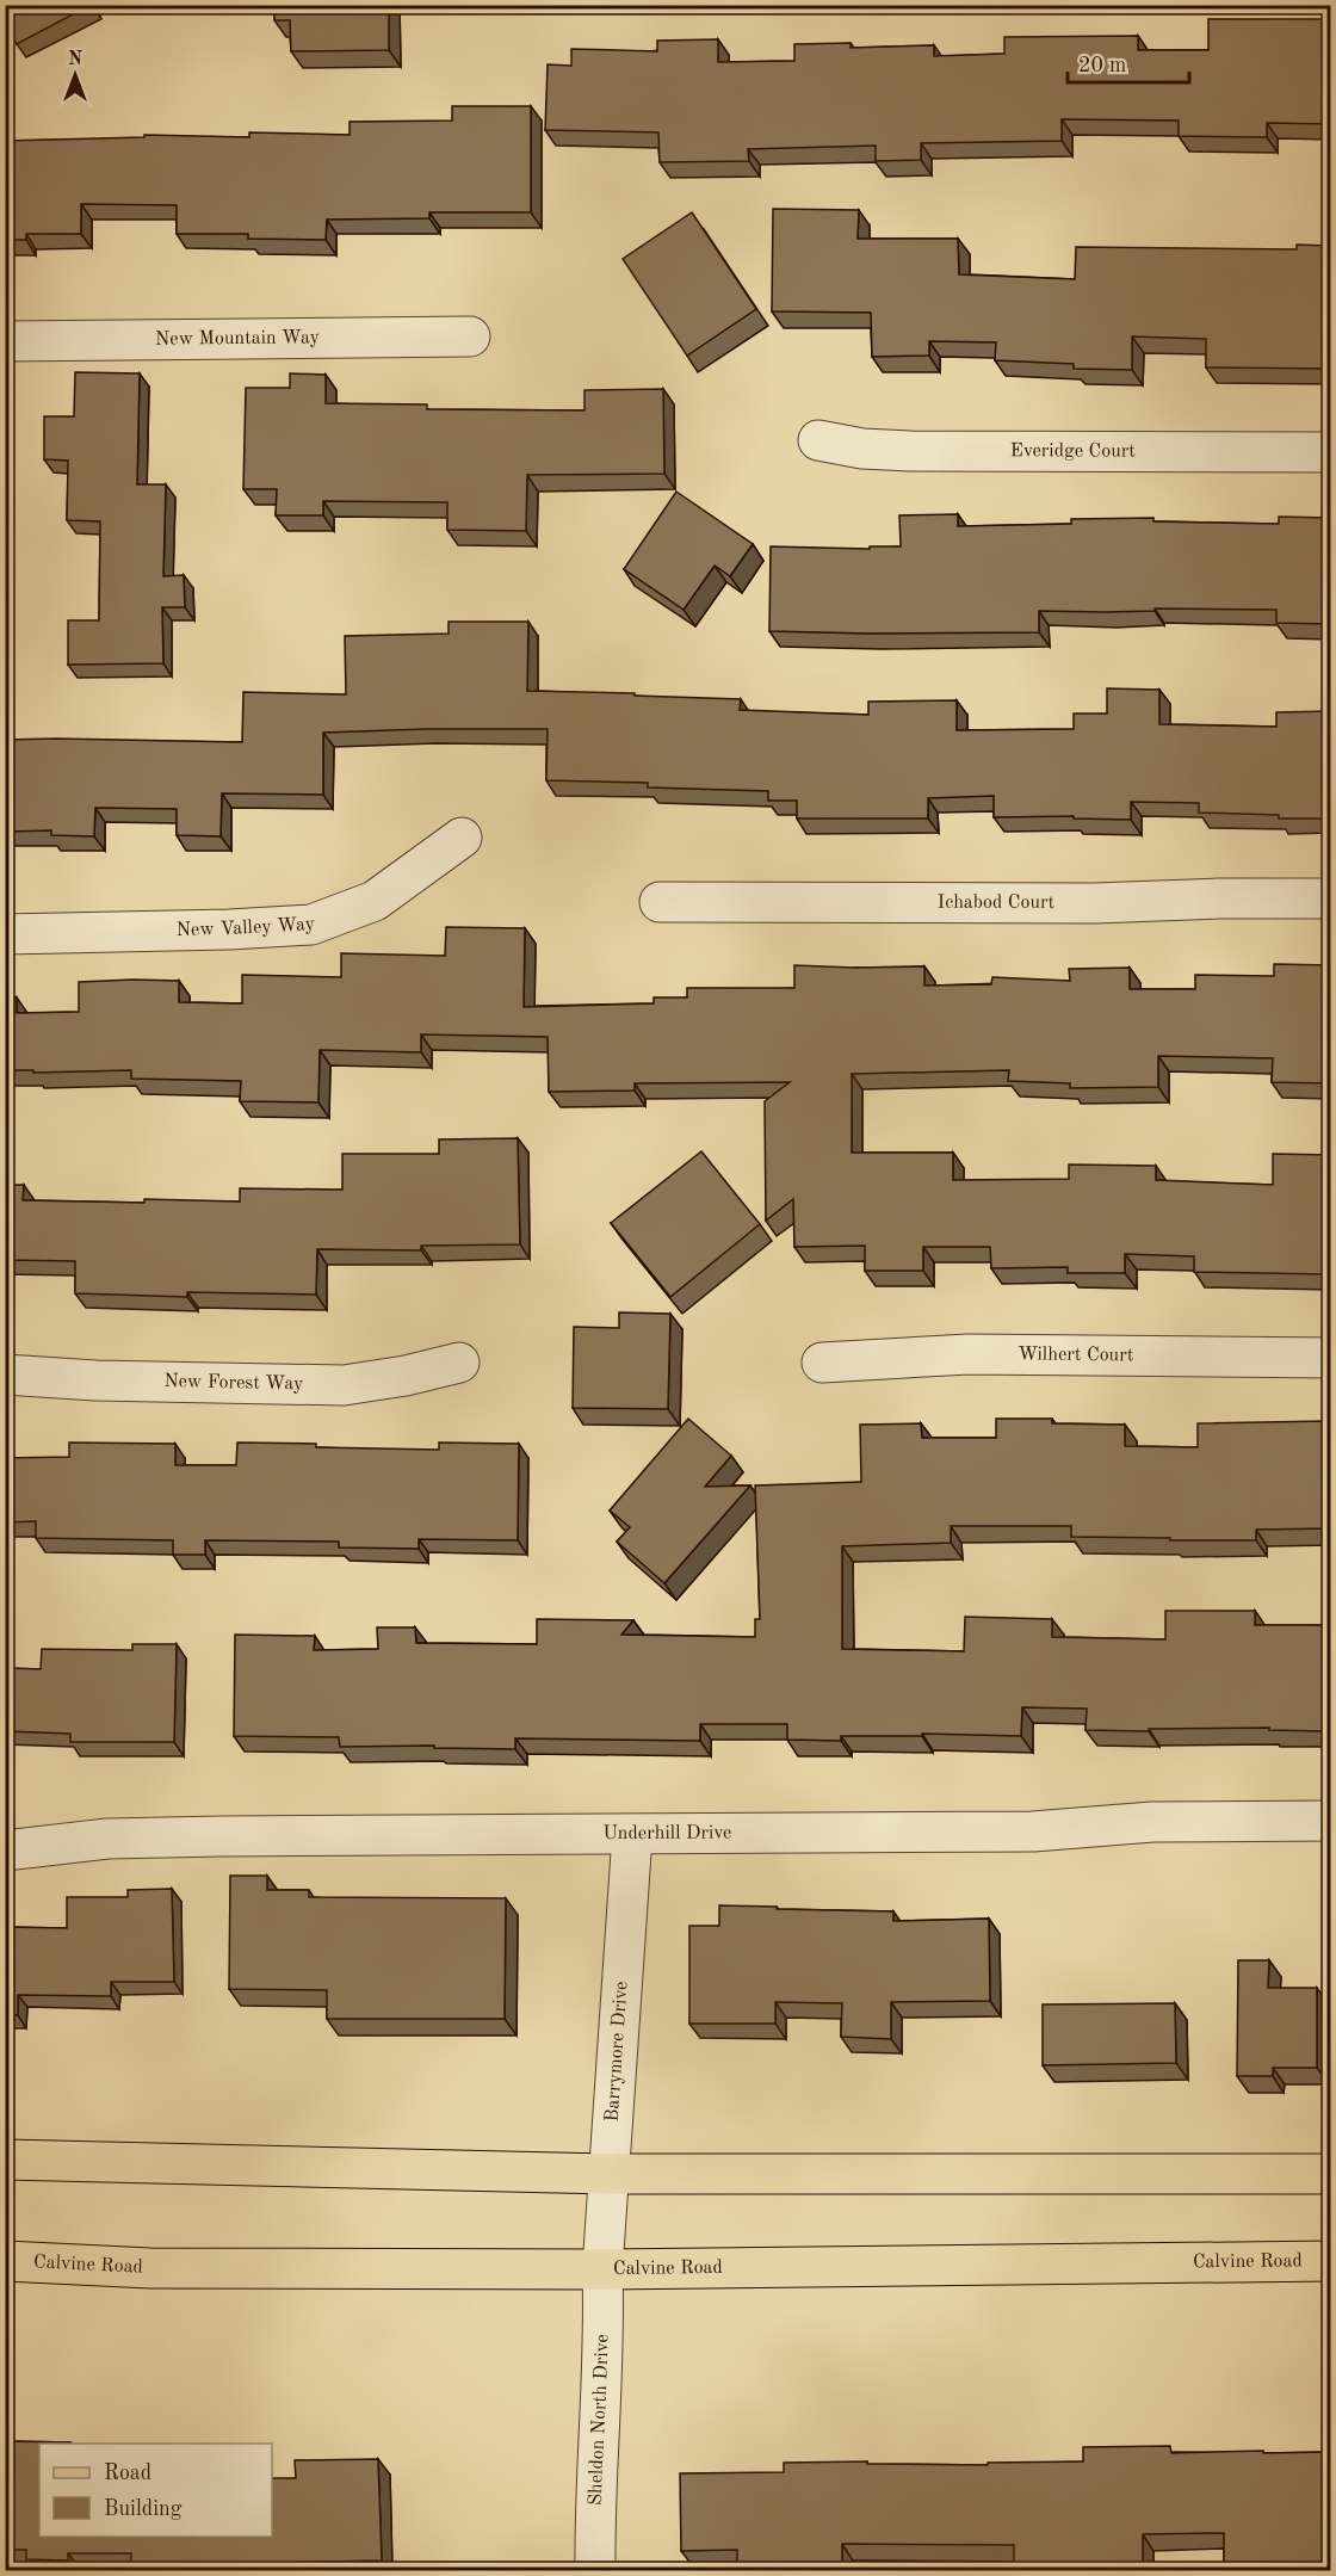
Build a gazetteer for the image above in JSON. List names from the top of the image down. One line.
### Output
{"streets":{"main road":["Calvine Road"],"street":["New Mountain Way","Everidge Court","Ichabod Court","New Valley Way","Wilhert Court","New Forest Way","Underhill Drive","Barrymore Drive","Sheldon North Drive"]},"crossings":[["Underhill Drive","Barrymore Drive"],["Barrymore Drive","Calvine Road"],["Barrymore Drive","Sheldon North Drive"],["Calvine Road","Sheldon North Drive"]],"legend":["Road","Building"],"scale_bar":"20 m","north":"top"}
